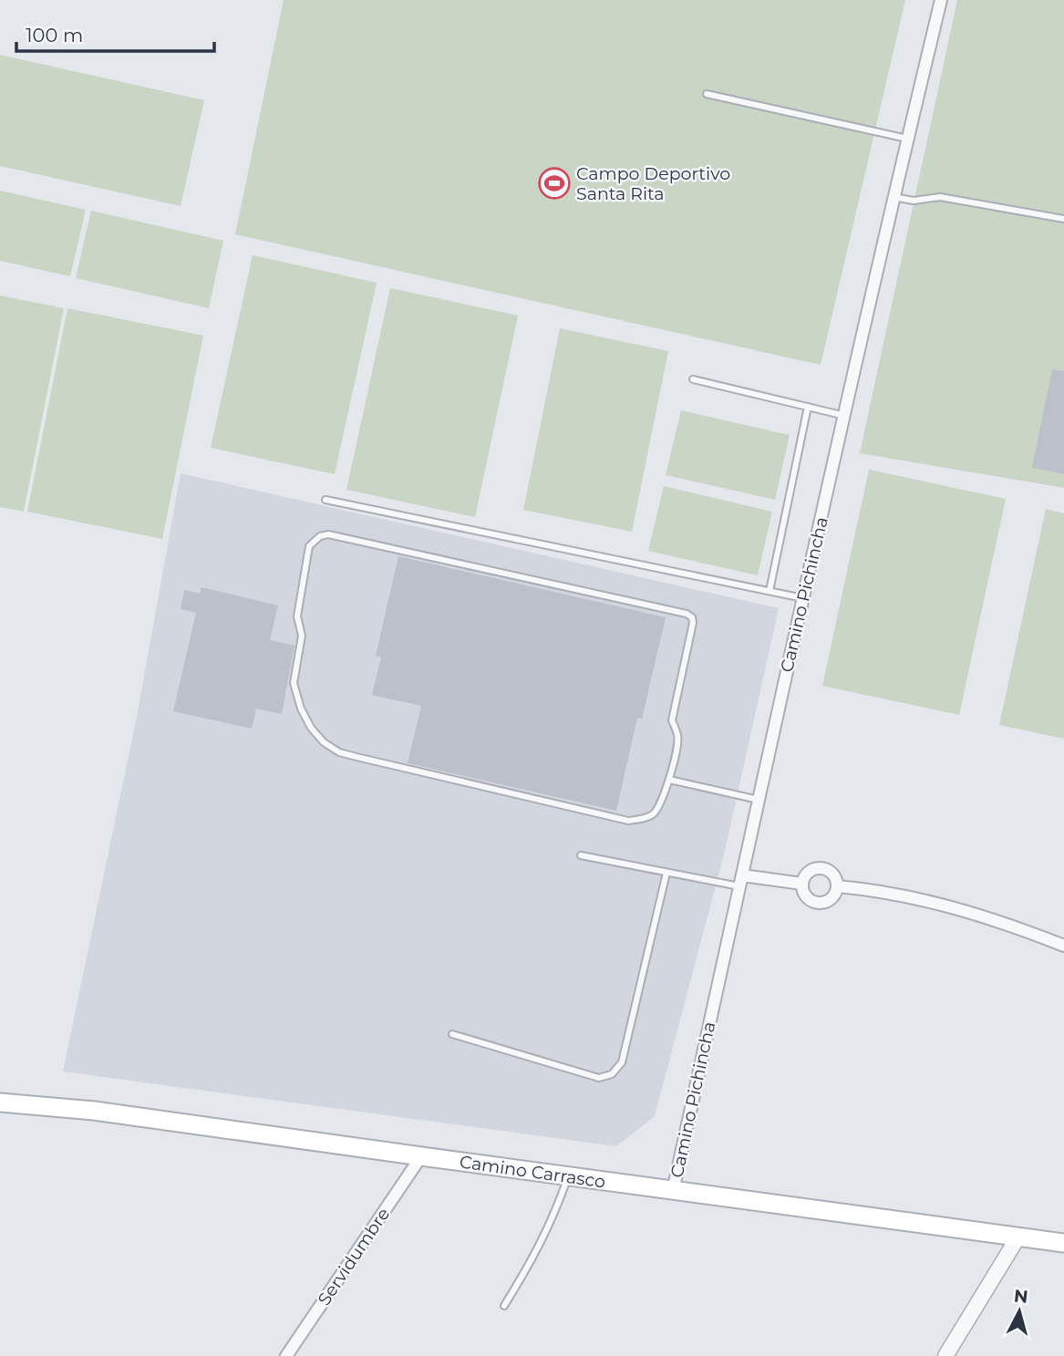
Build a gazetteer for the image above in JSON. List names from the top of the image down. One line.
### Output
{"streets":{"main road":["Camino Carrasco"],"street":["Camino Pichincha","Servidumbre"]},"crossings":[["Camino Pichincha","Camino Carrasco"],["Camino Carrasco","Servidumbre"]],"places":{"sports":["Campo Deportivo Santa Rita"]},"scale_bar":"100 m","north":"top"}
